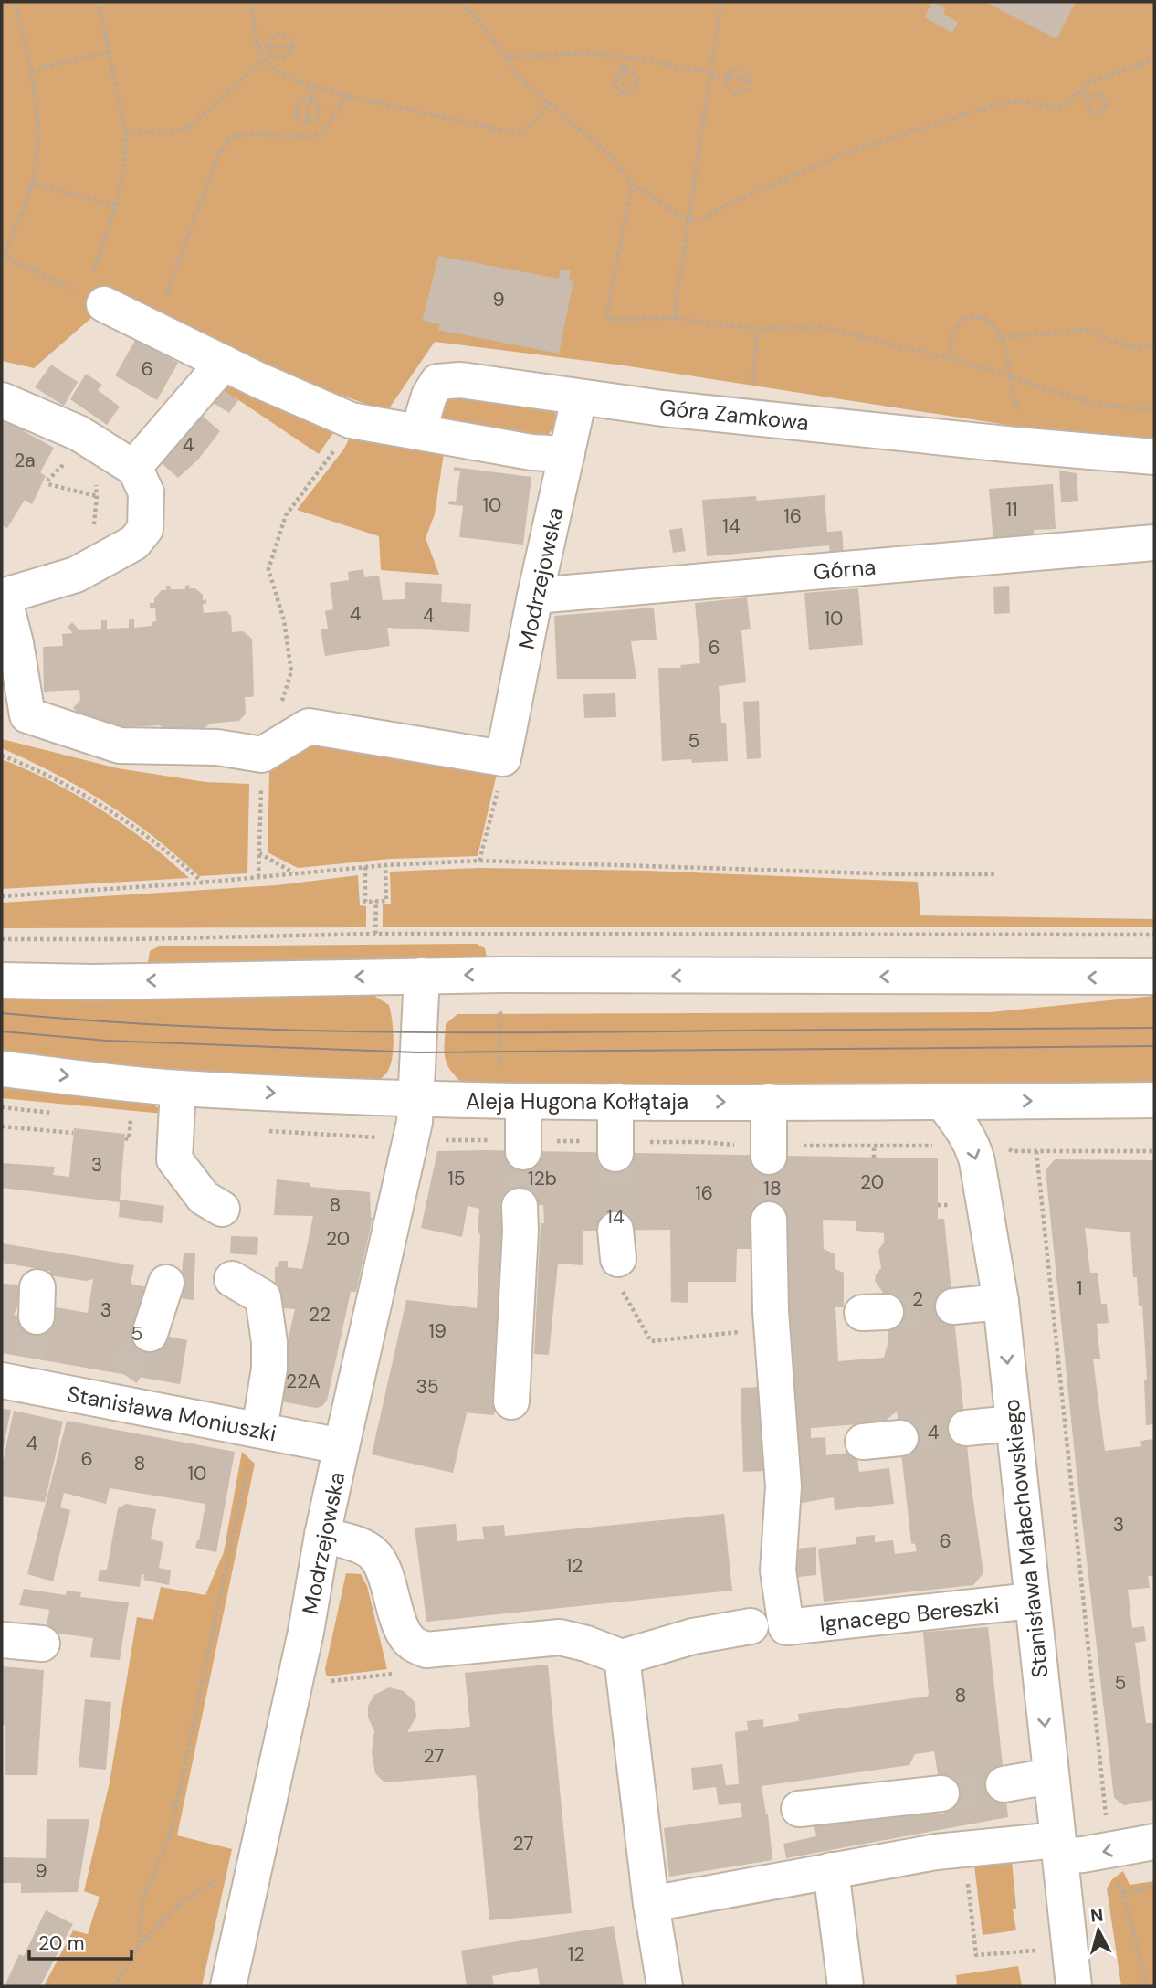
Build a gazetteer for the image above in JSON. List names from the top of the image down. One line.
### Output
{"streets":{"street":["Góra Zamkowa","Górna","Modrzejowska","Aleja Hugona Kołłątaja","Stanisława Moniuszki","Stanisława Małachowskiego","Ignacego Bereszki"]},"crossings":[["Góra Zamkowa","Modrzejowska"],["Górna","Modrzejowska"],["Modrzejowska","Aleja Hugona Kołłątaja"],["Modrzejowska","Stanisława Moniuszki"],["Aleja Hugona Kołłątaja","Stanisława Małachowskiego"],["Stanisława Małachowskiego","Ignacego Bereszki"]],"one_way":["Stanisława Małachowskiego"],"house_numbers":["9","6","4","2a","10","11","16","14","4","4","10","6","5","3","15","12b","20","18","16","8","14","20","1","2","3","22","19","5","22A","35","4","4","6","8","10","3","6","12","5","8","27","27","9","12"],"scale_bar":"20 m","north":"top"}
